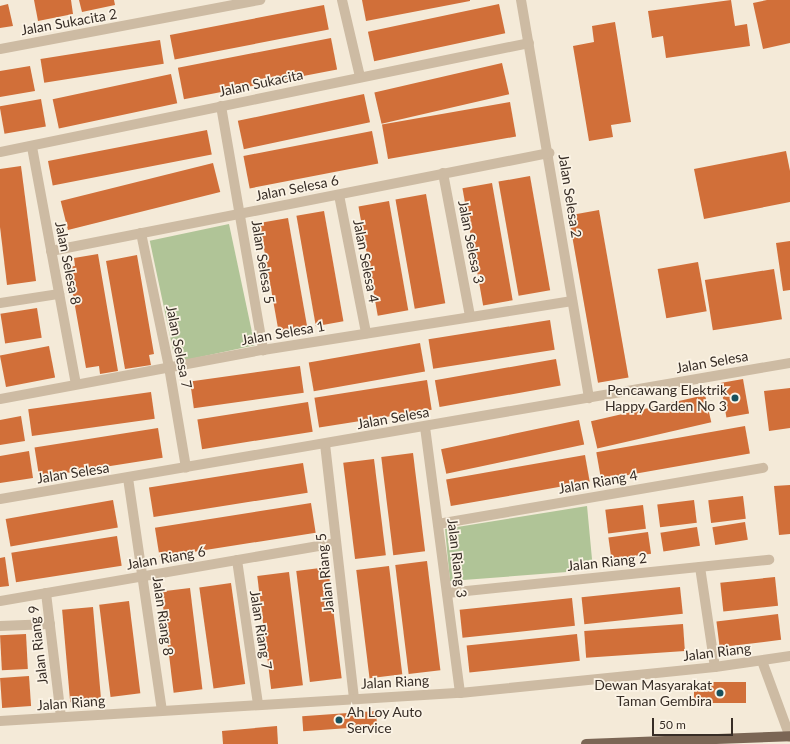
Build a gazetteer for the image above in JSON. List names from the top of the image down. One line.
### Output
{"streets":{"street":["Jalan Sukacita 2","Jalan Sukacita","Jalan Selesa 6","Jalan Selesa 2","Jalan Selesa 3","Jalan Selesa 4","Jalan Selesa 5","Jalan Selesa 8","Jalan Selesa 1","Jalan Selesa 7","Jalan Selesa","Jalan Riang 4","Jalan Riang 6","Jalan Riang 3","Jalan Riang 2","Jalan Riang 5","Jalan Riang 8","Jalan Riang 7","Jalan Riang 9","Jalan Riang"]},"crossings":[["Jalan Sukacita","Jalan Selesa 2"],["Jalan Sukacita","Jalan Selesa 5"],["Jalan Sukacita","Jalan Selesa 8"],["Jalan Selesa 6","Jalan Selesa 2"],["Jalan Selesa 6","Jalan Selesa 3"],["Jalan Selesa 6","Jalan Selesa 4"],["Jalan Selesa 6","Jalan Selesa 5"],["Jalan Selesa 6","Jalan Selesa 8"],["Jalan Selesa 6","Jalan Selesa 7"],["Jalan Selesa 2","Jalan Selesa 1"],["Jalan Selesa 2","Jalan Selesa"],["Jalan Selesa 3","Jalan Selesa 1"],["Jalan Selesa 4","Jalan Selesa 1"],["Jalan Selesa 5","Jalan Selesa 1"],["Jalan Selesa 8","Jalan Selesa 1"],["Jalan Selesa 1","Jalan Selesa 7"],["Jalan Selesa 7","Jalan Selesa"],["Jalan Selesa","Jalan Riang 3"],["Jalan Selesa","Jalan Riang 5"],["Jalan Selesa","Jalan Riang 8"],["Jalan Riang 4","Jalan Riang 3"],["Jalan Riang 6","Jalan Riang 5"],["Jalan Riang 6","Jalan Riang 8"],["Jalan Riang 6","Jalan Riang 7"],["Jalan Riang 6","Jalan Riang 9"],["Jalan Riang 3","Jalan Riang 2"],["Jalan Riang 3","Jalan Riang"],["Jalan Riang 5","Jalan Riang"],["Jalan Riang 8","Jalan Riang"],["Jalan Riang 7","Jalan Riang"],["Jalan Riang 9","Jalan Riang"]],"places":["Pencawang Elektrik Happy Garden No 3","Dewan Masyarakat Taman Gembira","Ah Loy Auto Service"],"scale_bar":"50 m"}
